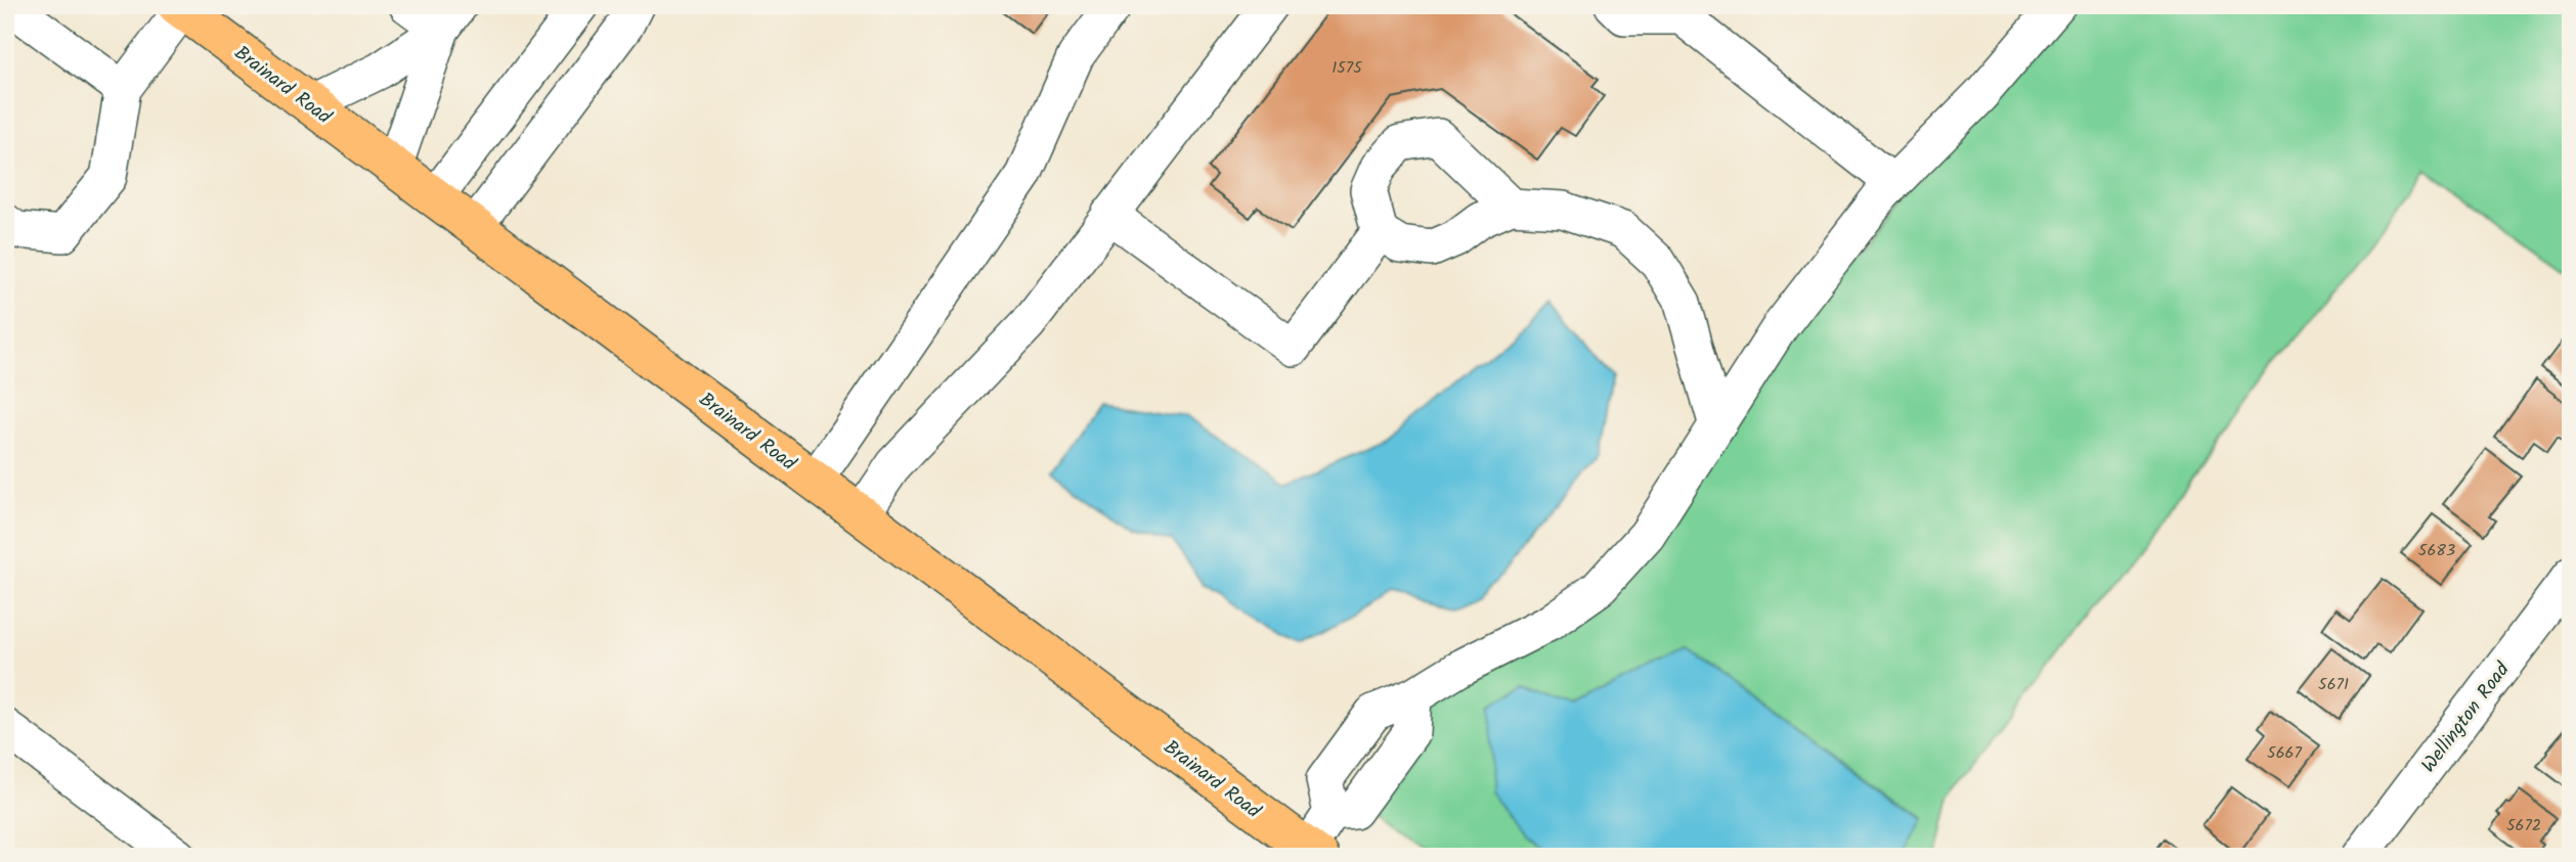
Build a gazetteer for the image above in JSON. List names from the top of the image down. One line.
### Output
{"streets":{"main road":["Brainard Road"],"street":["Wellington Road"]},"house_numbers":["1575","5683","5671","5667","5672"]}
